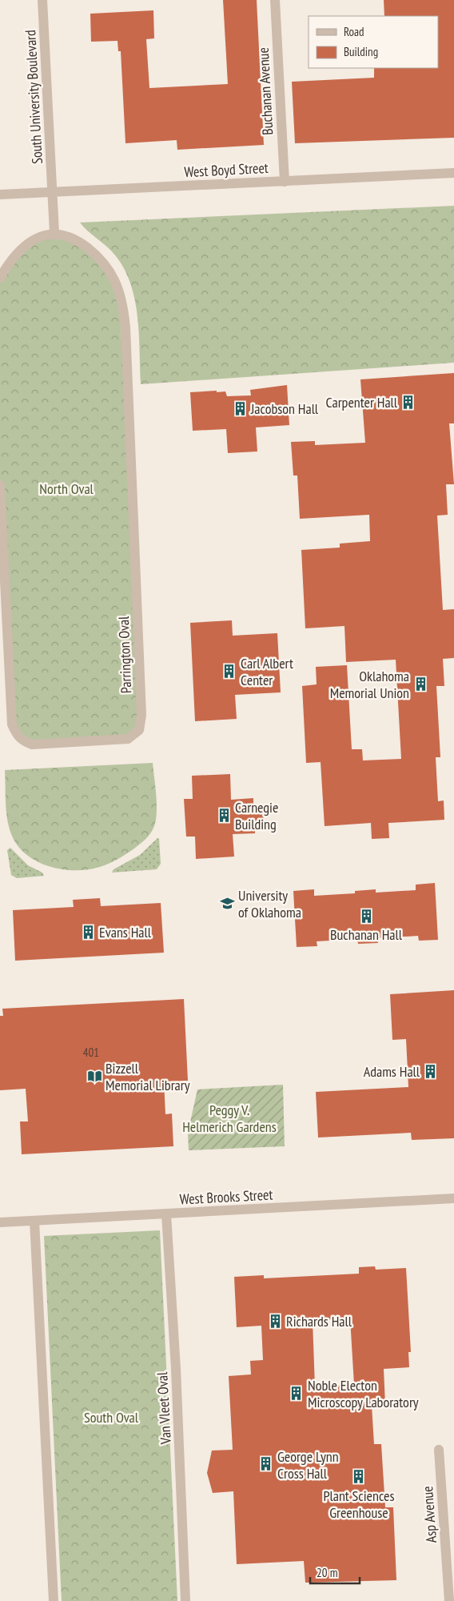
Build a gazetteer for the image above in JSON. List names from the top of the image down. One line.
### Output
{"streets":{"street":["Buchanan Avenue","South University Boulevard","West Boyd Street","Parrington Oval","West Brooks Street","Van Vleet Oval","Asp Avenue"]},"crossings":[["Buchanan Avenue","West Boyd Street"],["South University Boulevard","West Boyd Street"],["West Brooks Street","Van Vleet Oval"]],"parks":["North Oval","Peggy V. Helmerich Gardens","South Oval"],"places":{"building":["Carpenter Hall","Jacobson Hall","Carl Albert Center","Oklahoma Memorial Union","Carnegie Building","Buchanan Hall","Evans Hall","Adams Hall","Richards Hall","Noble Electon Microscopy Laboratory","George Lynn Cross Hall","Plant Sciences Greenhouse"],"school or university":["University of Oklahoma"],"library":["Bizzell Memorial Library"]},"house_numbers":["401"],"legend":["Road","Building"],"scale_bar":"20 m"}
